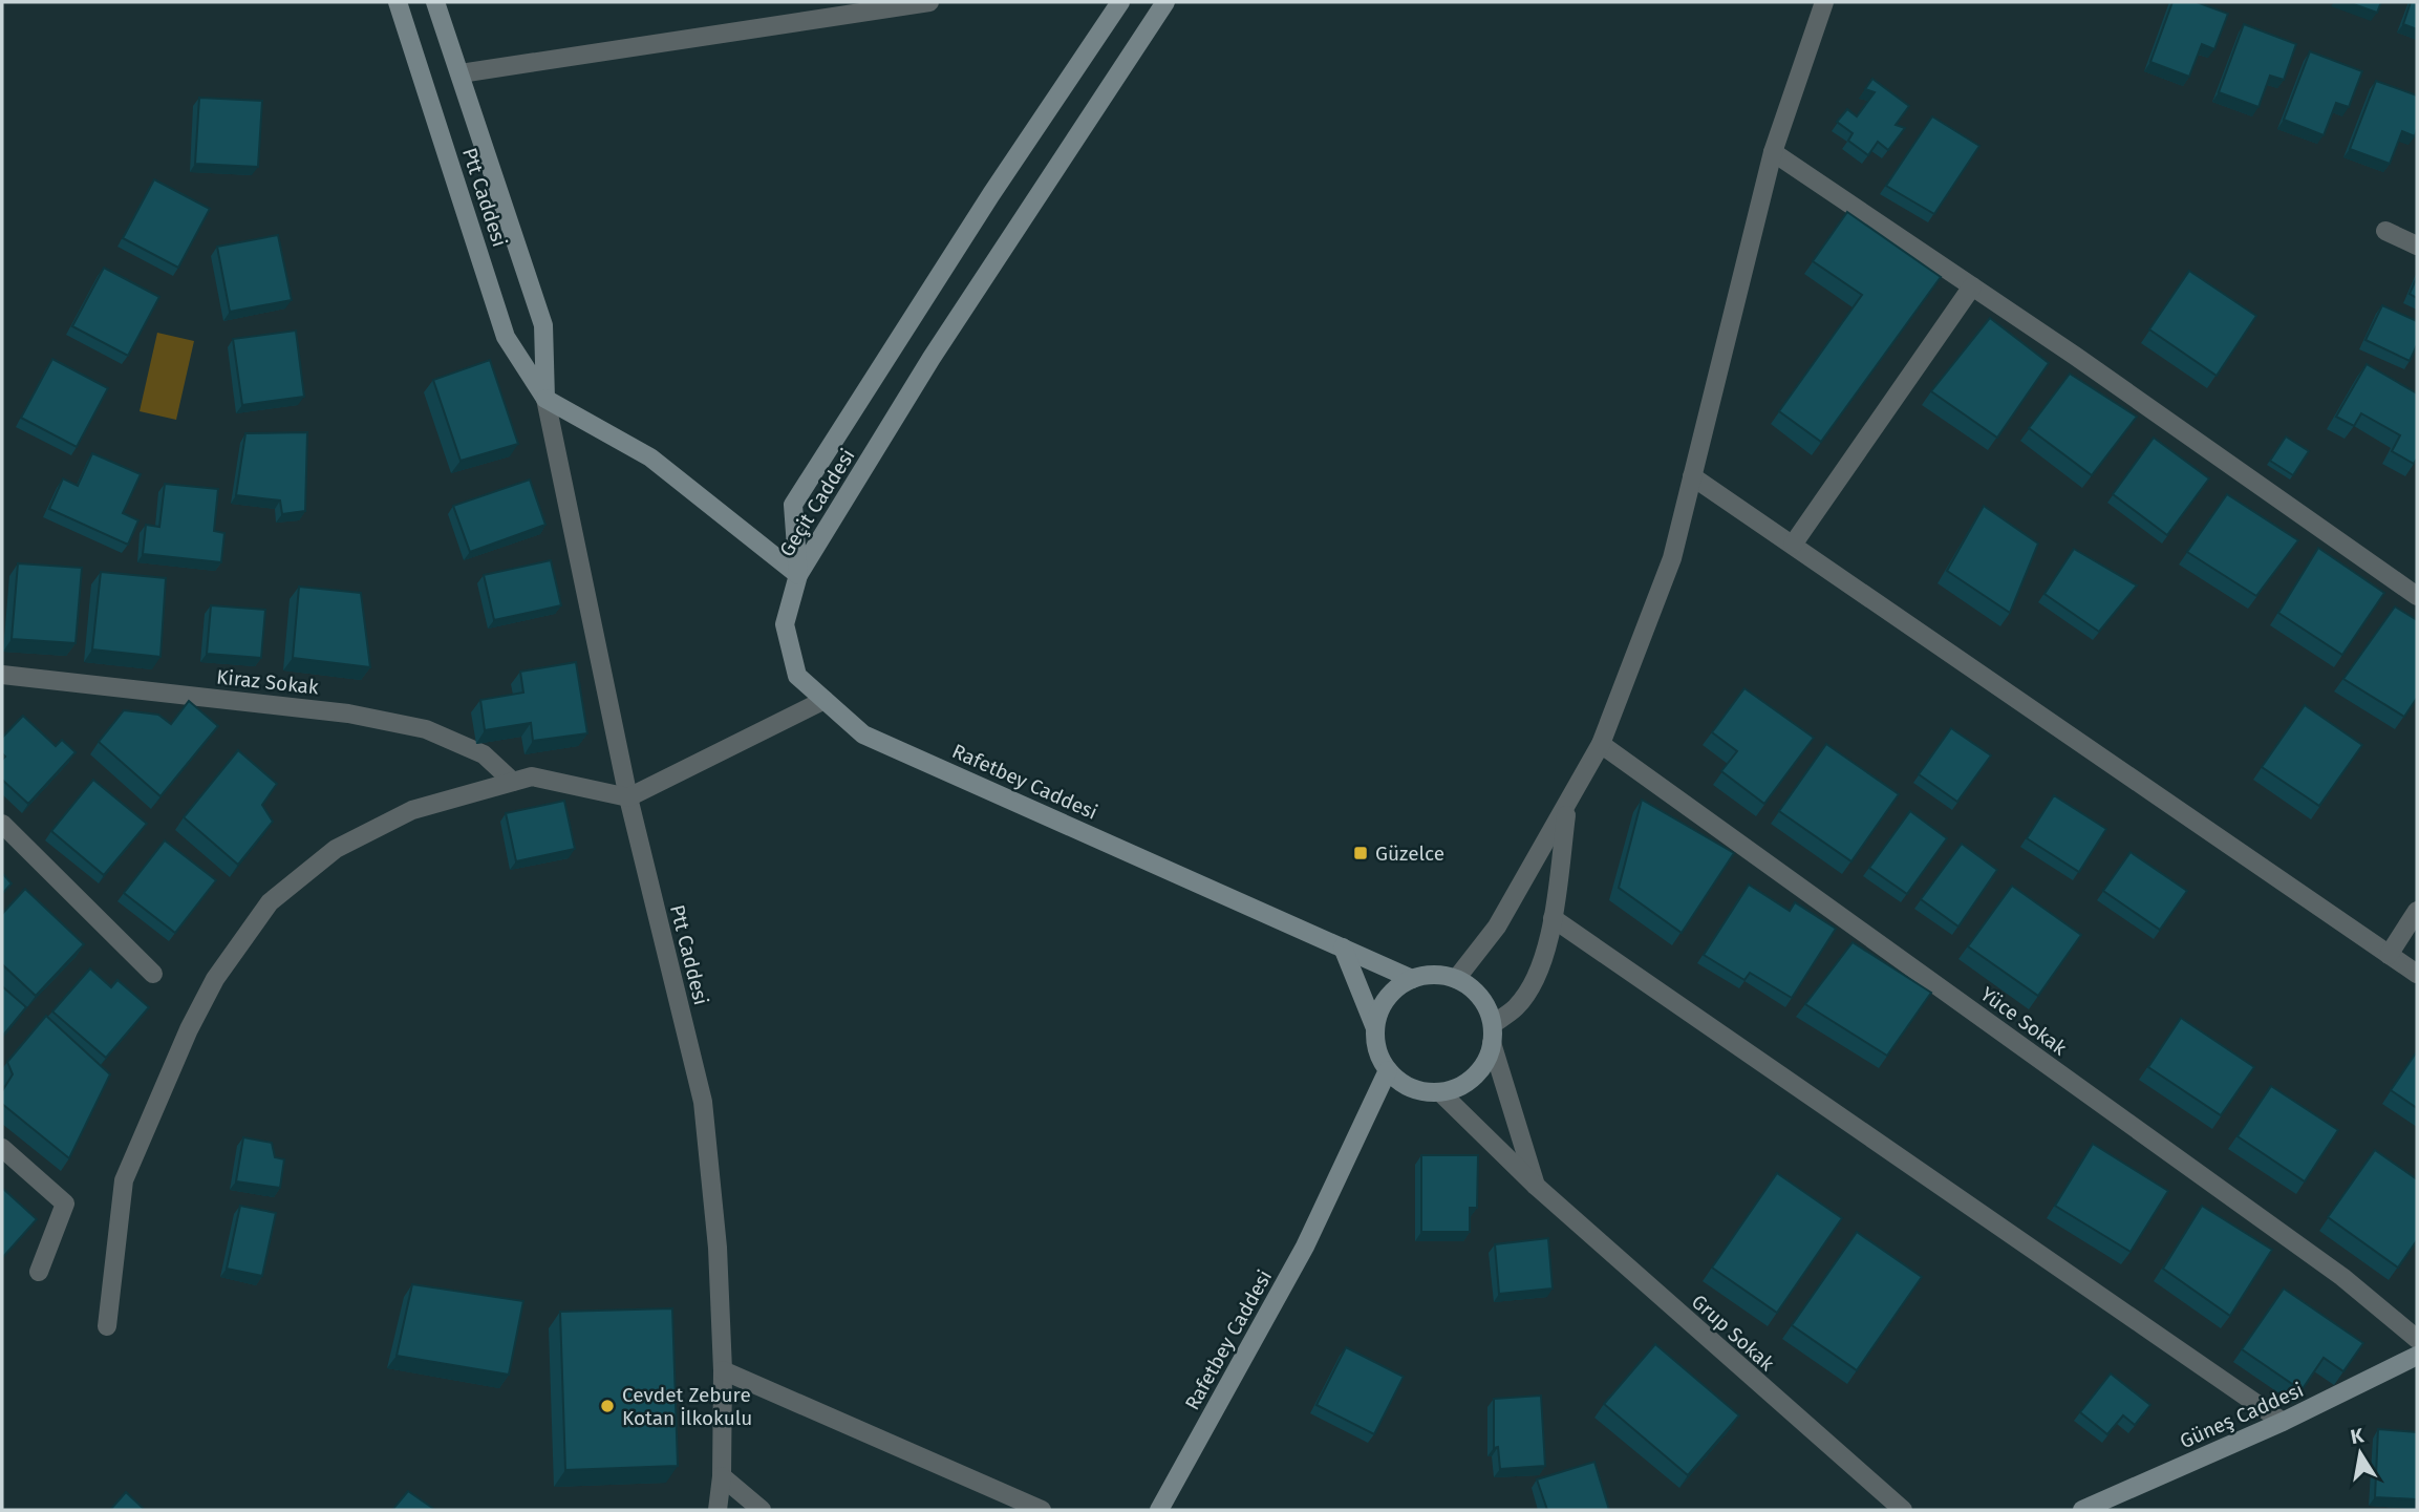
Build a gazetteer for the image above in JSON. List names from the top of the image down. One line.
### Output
{"streets":{"main road":["Ptt Caddesi","Geçit Caddesi","Rafetbey Caddesi","Güneş Caddesi"],"street":["Kiraz Sokak","Yüce Sokak","Grup Sokak"]},"crossings":[["Geçit Caddesi","Rafetbey Caddesi"],["Rafetbey Caddesi","Grup Sokak"]],"places":{"transit":["Güzelce"],"other":["Cevdet Zebure Kotan İlkokulu"]},"north":"top"}
